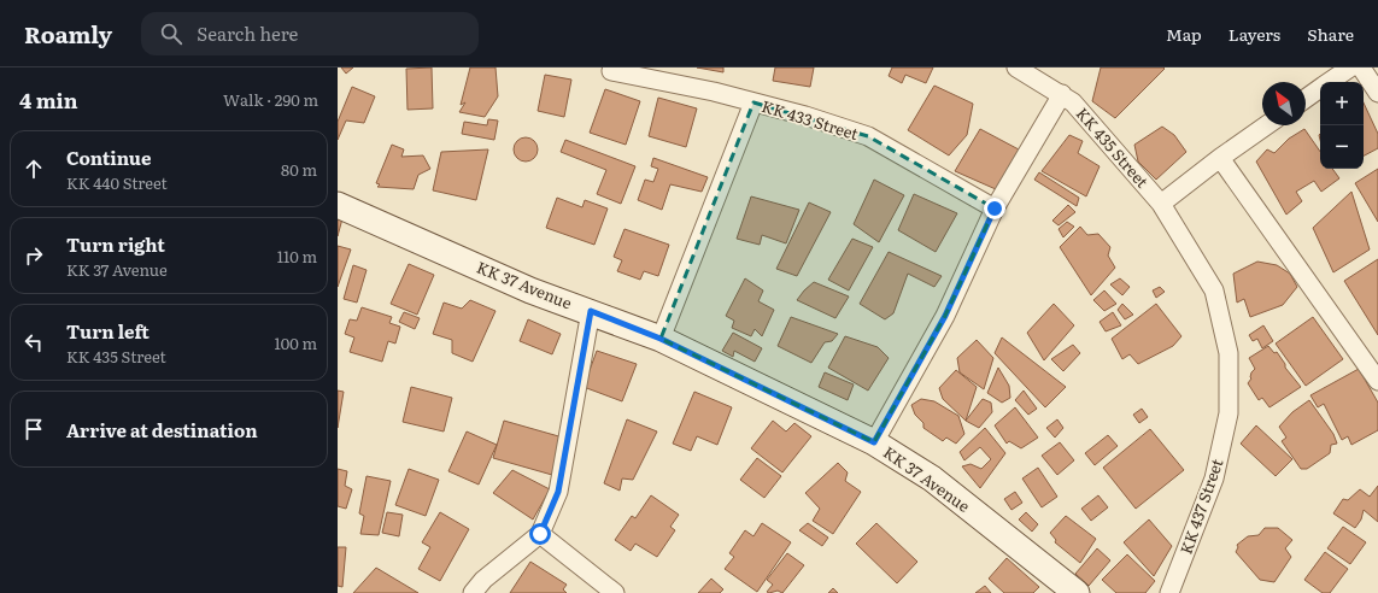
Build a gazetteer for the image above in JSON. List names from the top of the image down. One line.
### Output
{"streets":{"main road":["KK 37 Avenue"],"street":["KK 433 Street","KK 435 Street","KK 437 Street"]},"crossings":[["KK 433 Street","KK 435 Street"],["KK 435 Street","KK 37 Avenue"],["KK 435 Street","KK 437 Street"]],"north":"top left","page":{"header":"Roamly","search":"Search here","nav":["Map","Layers","Share"],"heading":["4 min","Walk · 290 m"],"map_buttons":["+","−"],"list":[["Continue","KK 440 Street","80 m"],["Turn right","KK 37 Avenue","110 m"],["Turn left","KK 435 Street","100 m"],"Arrive at destination"]}}
